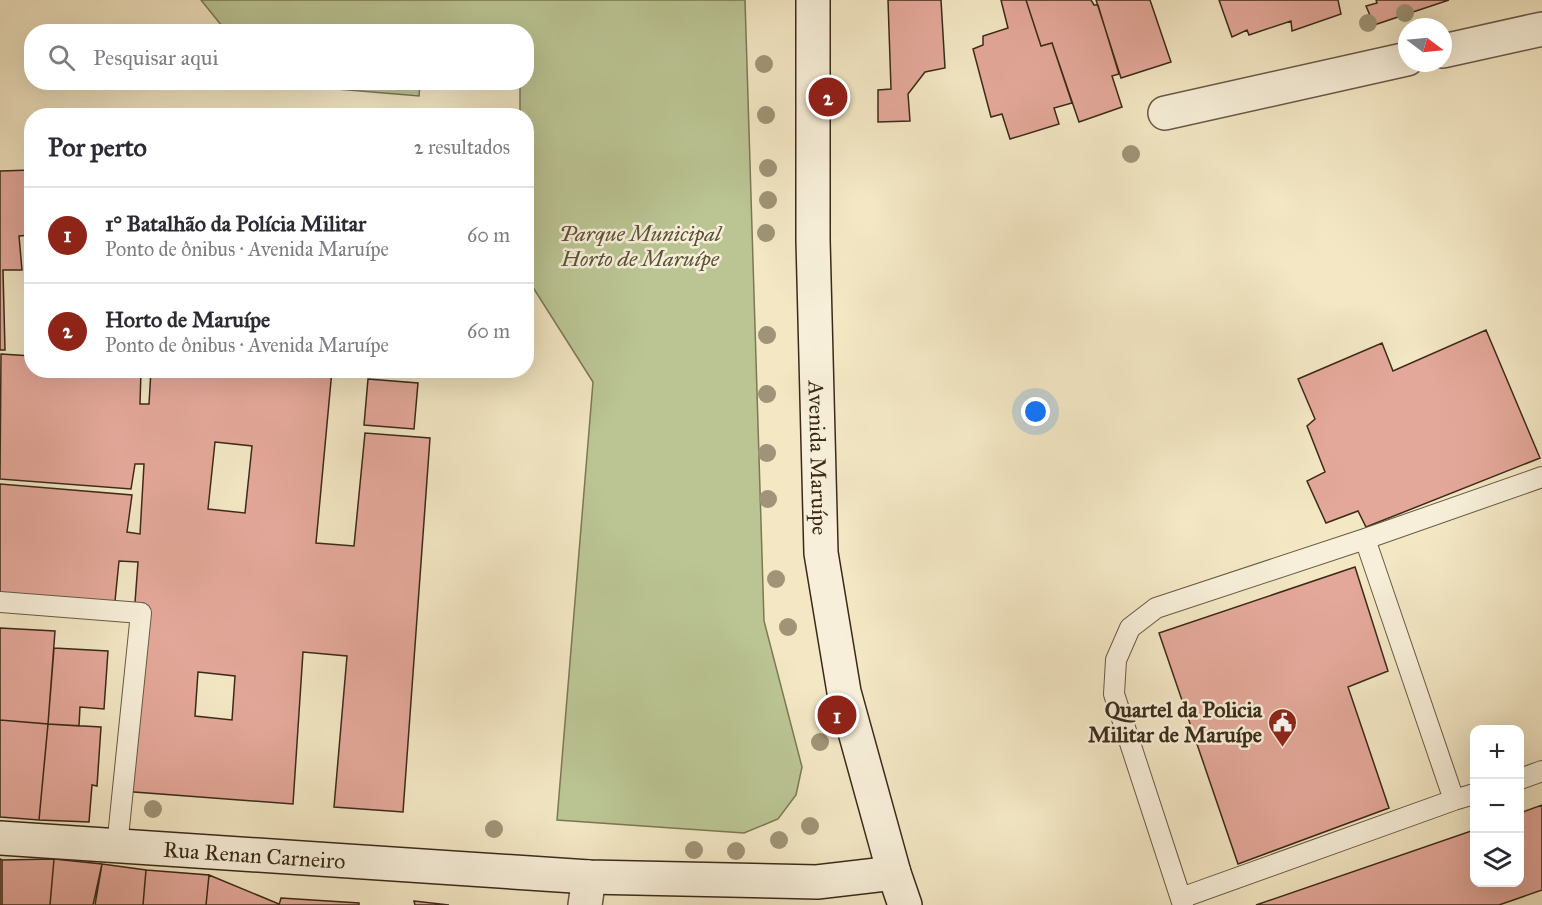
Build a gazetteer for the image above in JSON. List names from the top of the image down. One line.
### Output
{"streets":{"street":["Avenida Maruípe","Rua Renan Carneiro"]},"crossings":[["Avenida Maruípe","Rua Renan Carneiro"]],"parks":["Parque Municipal Horto de Maruípe"],"places":{"public building":["Quartel da Policia Militar de Maruípe"]},"north":"right","page":{"search":"Pesquisar aqui","pins":["2","1"],"heading":["Por perto","2 resultados"],"list":[{"mark":"1","name":"1° Batalhão da Polícia Militar","note":"Ponto de ônibus · Avenida Maruípe","value":"60 m"},{"mark":"2","name":"Horto de Maruípe","note":"Ponto de ônibus · Avenida Maruípe","value":"60 m"}],"map_buttons":["+","−"]}}
